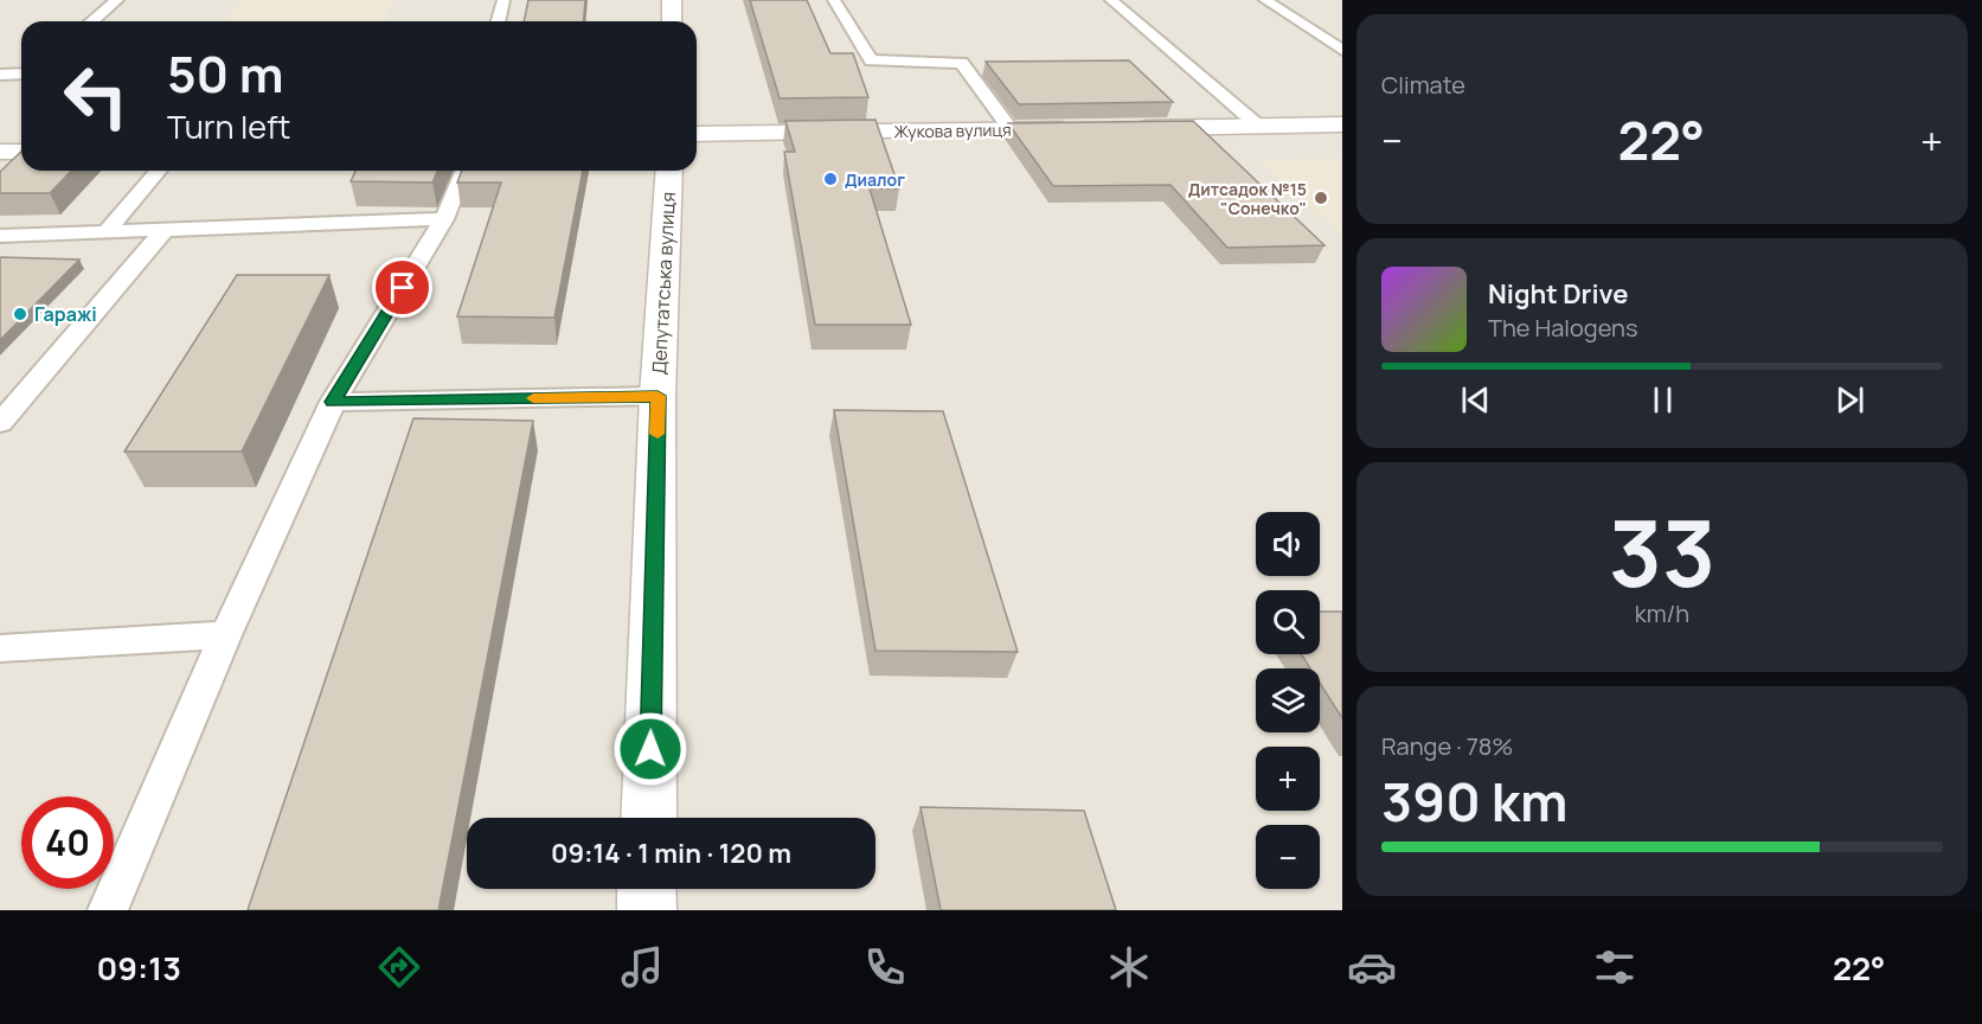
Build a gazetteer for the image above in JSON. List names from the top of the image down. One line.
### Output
{"streets":{"street":["Жукова вулиця","Депутатська вулиця"]},"places":["Диалог","Дитсадок №15 \"Сонечко\"","Гаражі"],"page":{"tile":["Climate",["33","km/h"],["Range · 78%","390 km"]],"turn":["50 m","Turn left"],"heat":["−","22°","+"],"song":["Night Drive","The Halogens"],"map_buttons":["+","−"],"limit":"40","trip":"09:14 · 1 min · 120 m","tabs":["09:13","22°"]}}
